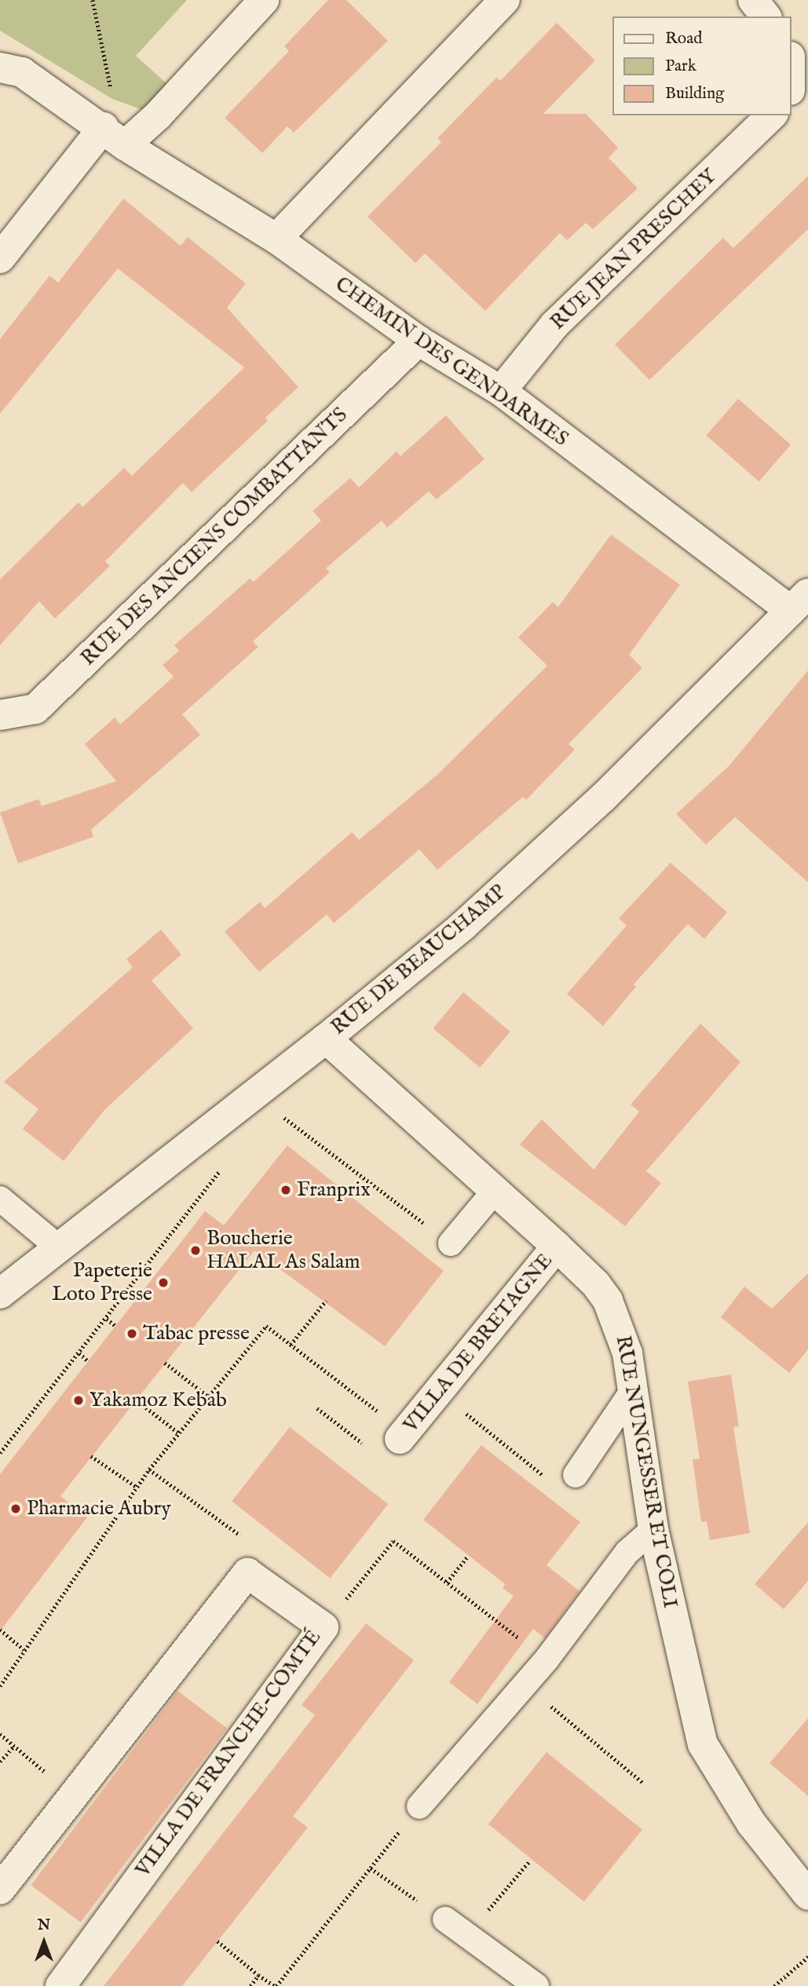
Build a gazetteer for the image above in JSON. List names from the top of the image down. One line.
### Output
{"streets":{"street":["RUE JEAN PRESCHEY","CHEMIN DES GENDARMES","RUE DES ANCIENS COMBATTANTS","RUE DE BEAUCHAMP","VILLA DE BRETAGNE","RUE NUNGESSER ET COLI","VILLA DE FRANCHE-COMTÉ"]},"crossings":[["RUE JEAN PRESCHEY","CHEMIN DES GENDARMES"],["CHEMIN DES GENDARMES","RUE DES ANCIENS COMBATTANTS"],["CHEMIN DES GENDARMES","RUE DE BEAUCHAMP"],["RUE DE BEAUCHAMP","RUE NUNGESSER ET COLI"],["VILLA DE BRETAGNE","RUE NUNGESSER ET COLI"]],"places":["Franprix","Boucherie HALAL As Salam","Papeterie Loto Presse","Tabac presse","Yakamoz Kebab","Pharmacie Aubry"],"legend":["Road","Park","Building"],"north":"top"}
